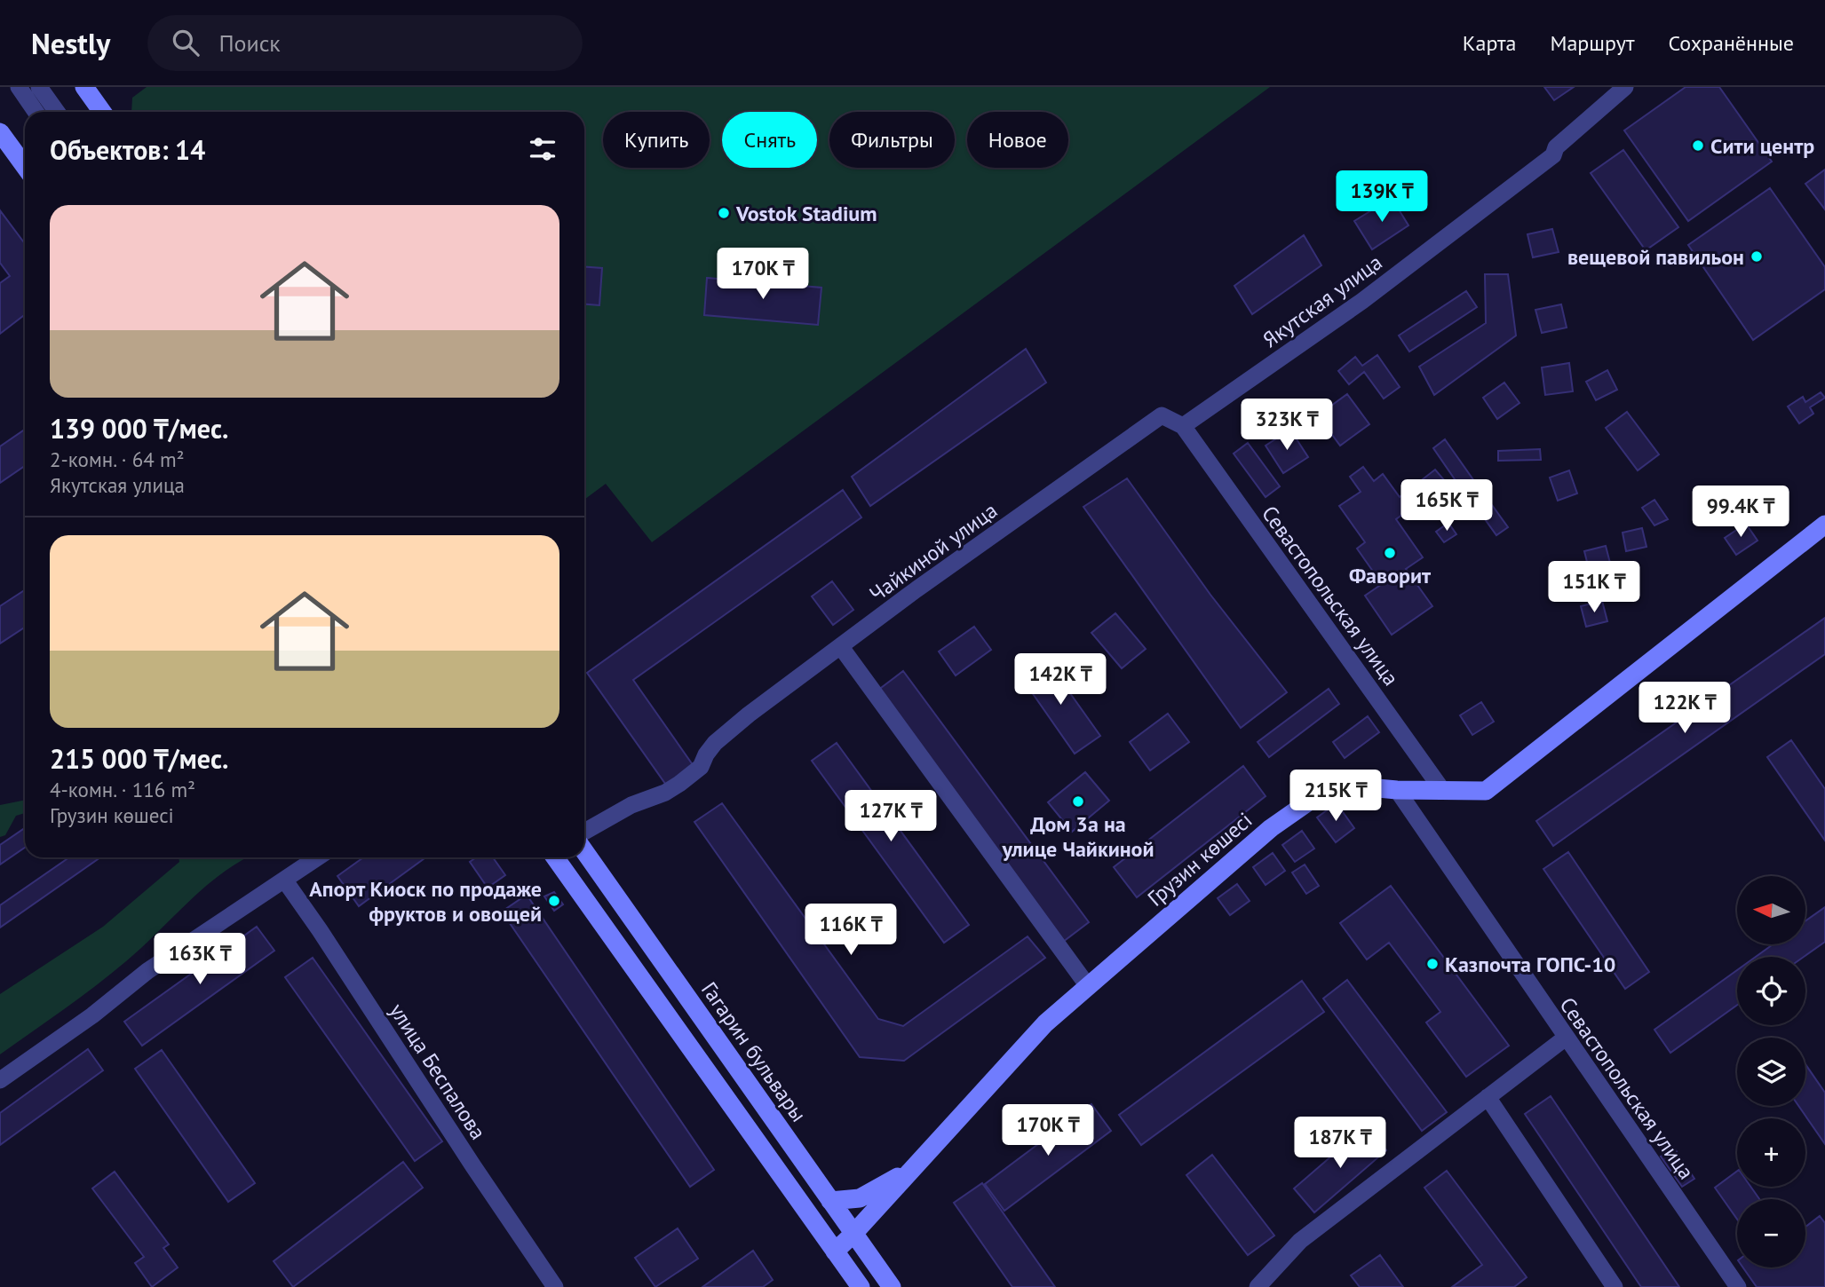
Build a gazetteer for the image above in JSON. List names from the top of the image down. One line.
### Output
{"streets":{"street":["Якутская улица","Чайкиной улица","Севастопольская улица","Грузин көшесі","Гагарин бульвары","улица Беспалова"]},"crossings":[["Якутская улица","Чайкиной улица"],["Якутская улица","Севастопольская улица"],["Чайкиной улица","Севастопольская улица"],["Севастопольская улица","Грузин көшесі"],["Грузин көшесі","Гагарин бульвары"]],"places":["Сити центр","Vostok Stadium","вещевой павильон","Фаворит","Дом 3а на улице Чайкиной","Апорт Киоск по продаже фруктов и овощей","Казпочта ГОПС-10"],"north":"left","page":{"header":"Nestly","search":"Поиск","nav":["Карта","Маршрут","Сохранённые"],"chip":["Купить","Снять","Фильтры","Новое"],"heading":"Объектов: 14","price":["139K ₸","170K ₸","323K ₸","165K ₸","99.4K ₸","151K ₸","142K ₸","122K ₸","215K ₸","127K ₸","116K ₸","163K ₸","170K ₸","187K ₸"],"list":[{"name":"139 000 ₸/мес.","note":"2-комн. · 64 m² · Якутская улица"},{"name":"215 000 ₸/мес.","note":"4-комн. · 116 m² · Грузин көшесі"}],"map_buttons":["+","−"]}}
